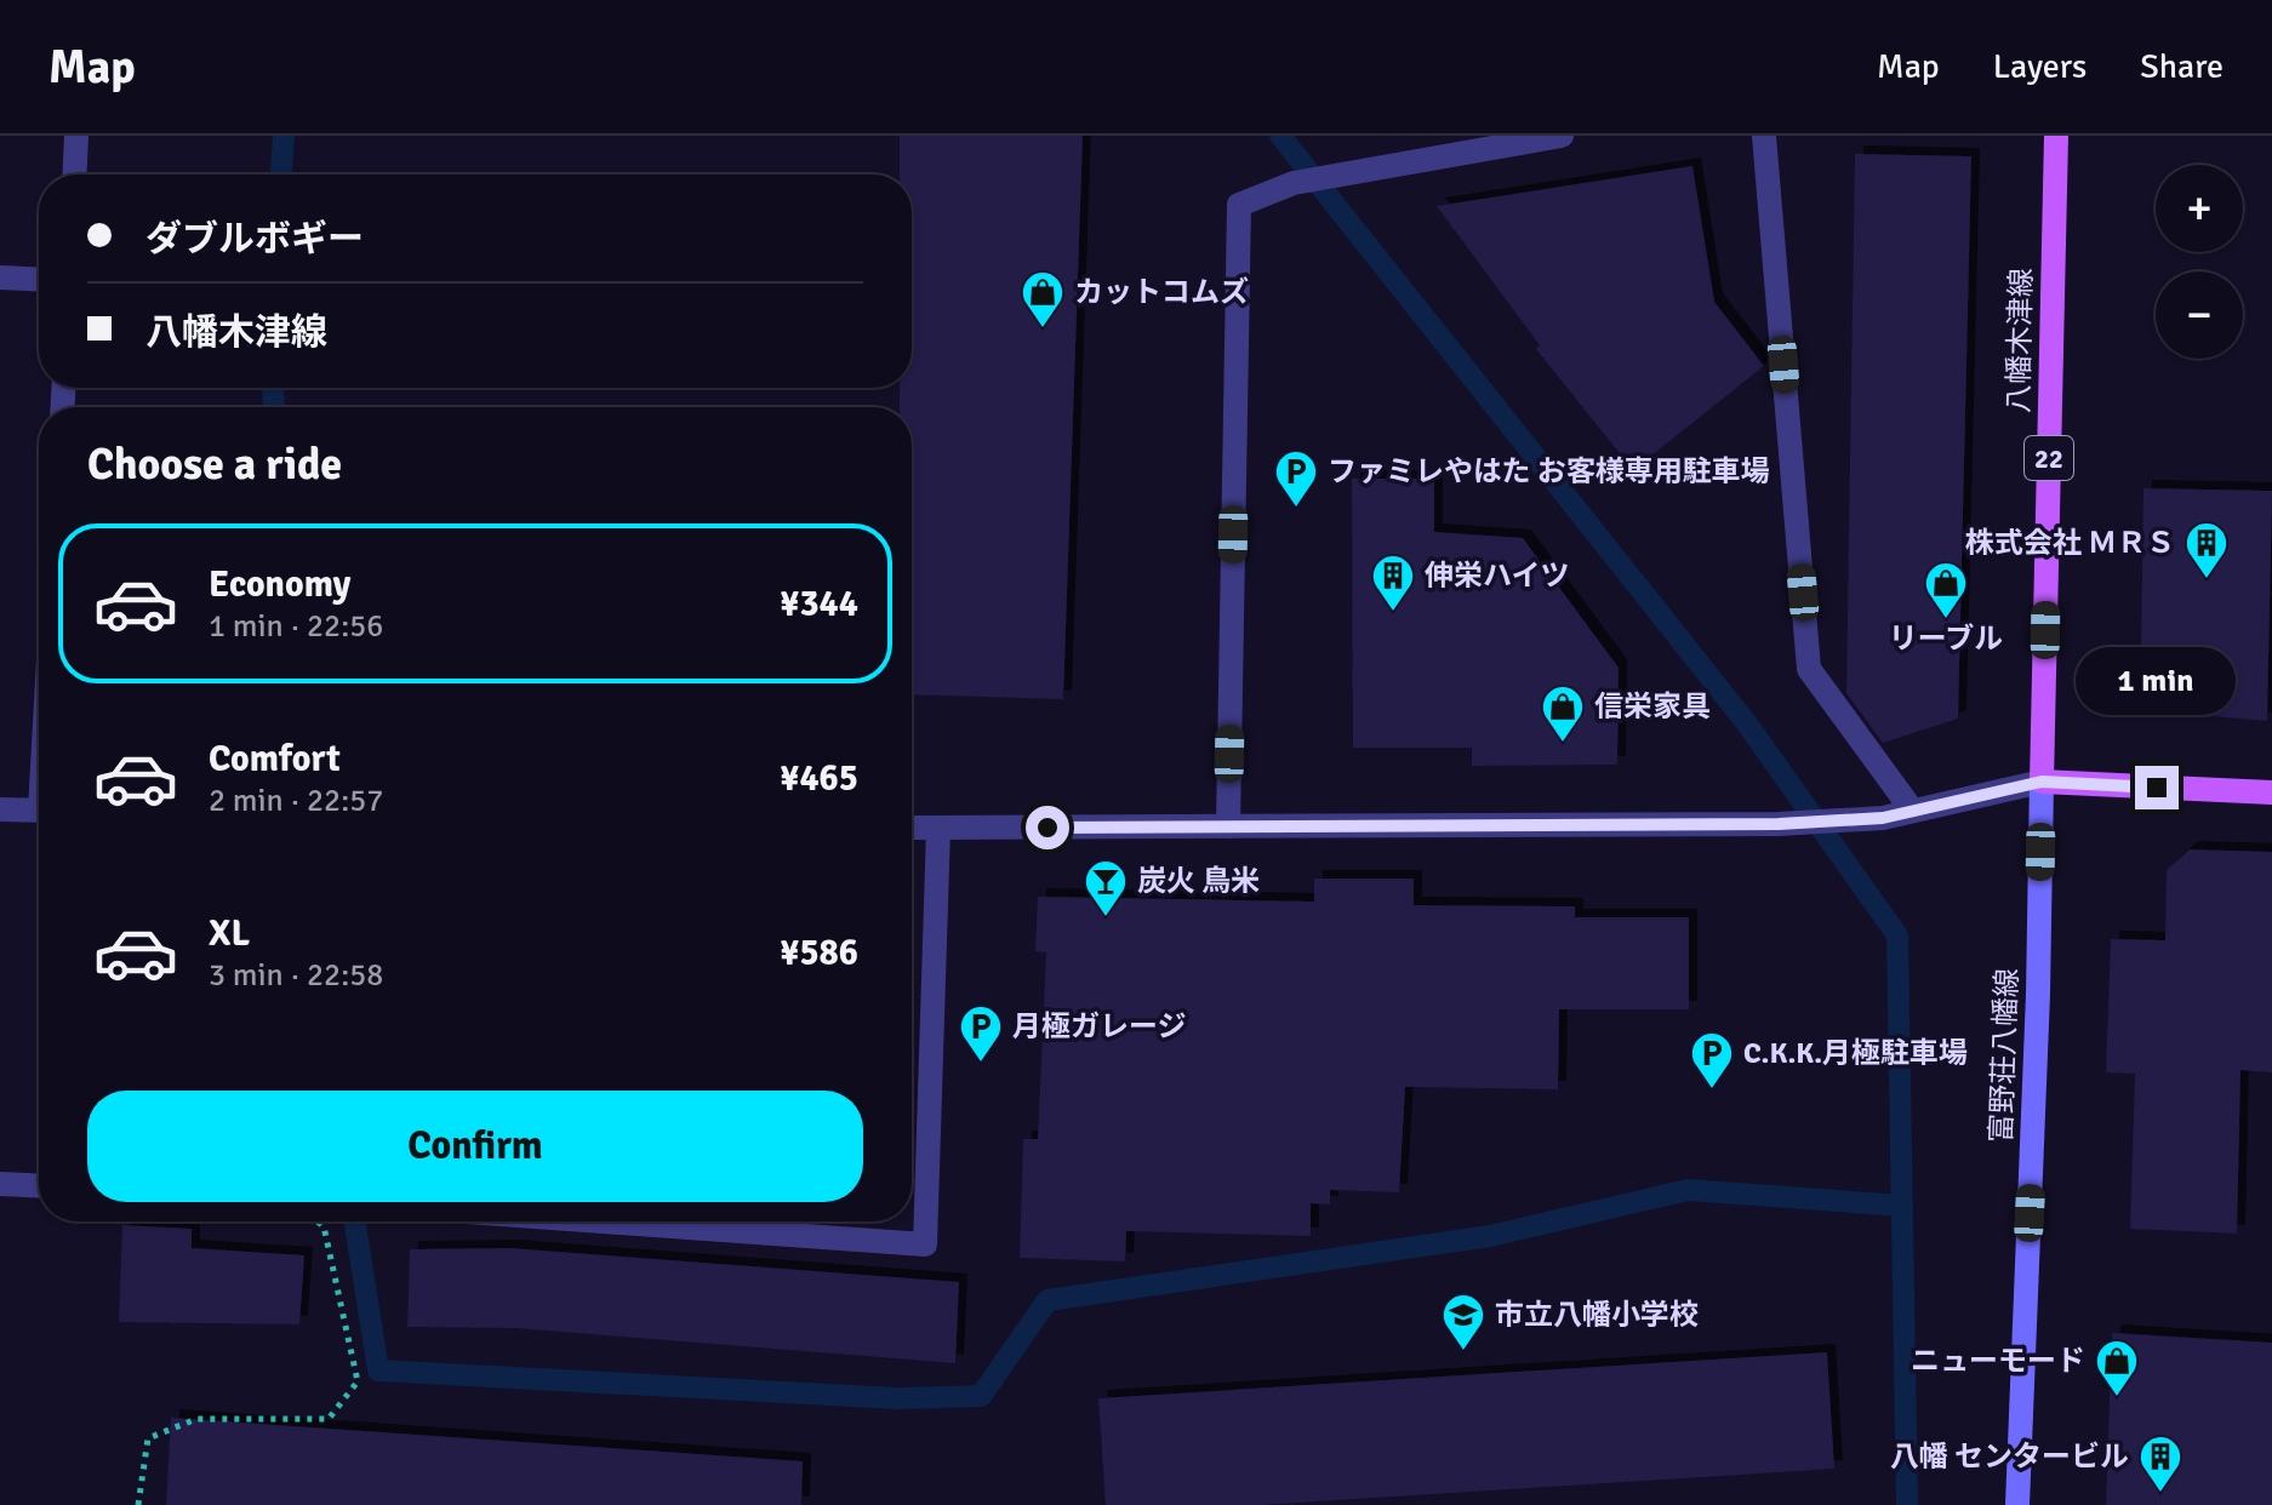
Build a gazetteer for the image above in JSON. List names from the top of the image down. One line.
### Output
{"streets":{"main road":["八幡木津線","22","富野荘八幡線"]},"crossings":[["八幡木津線","富野荘八幡線"]],"places":{"shop":["カットコムズ","リーブル","信栄家具","ニューモード"],"parking":["ファミレやはた お客様専用駐車場","月極ガレージ","C.K.K.月極駐車場"],"building":["株式会社 ＭＲＳ","伸栄ハイツ","八幡 センタービル"],"bar":["炭火 鳥米"],"school or university":["市立八幡小学校"]},"page":{"header":"Map","nav":["Map","Layers","Share"],"map_buttons":["+","−"],"banner":["ダブルボギー","八幡木津線"],"heading":"Choose a ride","list":[{"name":"Economy","note":"1 min · 22:56","value":"¥344"},{"name":"Comfort","note":"2 min · 22:57","value":"¥465"},{"name":"XL","note":"3 min · 22:58","value":"¥586"}],"bubble":"1 min","buttons":"Confirm"}}
